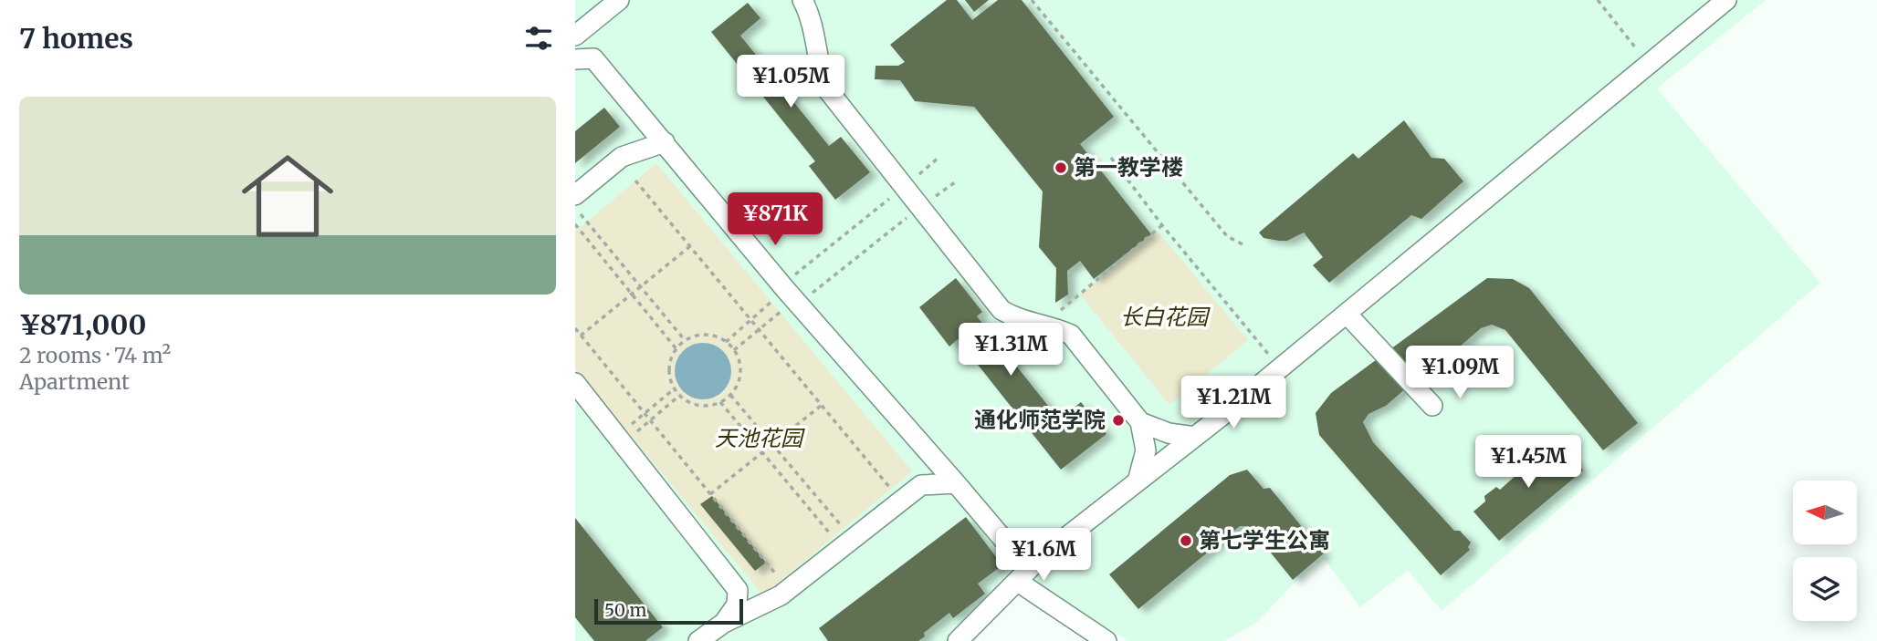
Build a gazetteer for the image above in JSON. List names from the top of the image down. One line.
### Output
{"parks":["长白花园","天池花园"],"places":["第一教学楼","通化师范学院","第七学生公寓"],"scale_bar":"50 m","north":"left","page":{"heading":"7 homes","price":["¥1.05M","¥871K","¥1.31M","¥1.09M","¥1.21M","¥1.45M","¥1.6M"],"list":[{"name":"¥871,000","note":"2 rooms · 74 m² · Apartment"}],"scale":"50 m"}}
